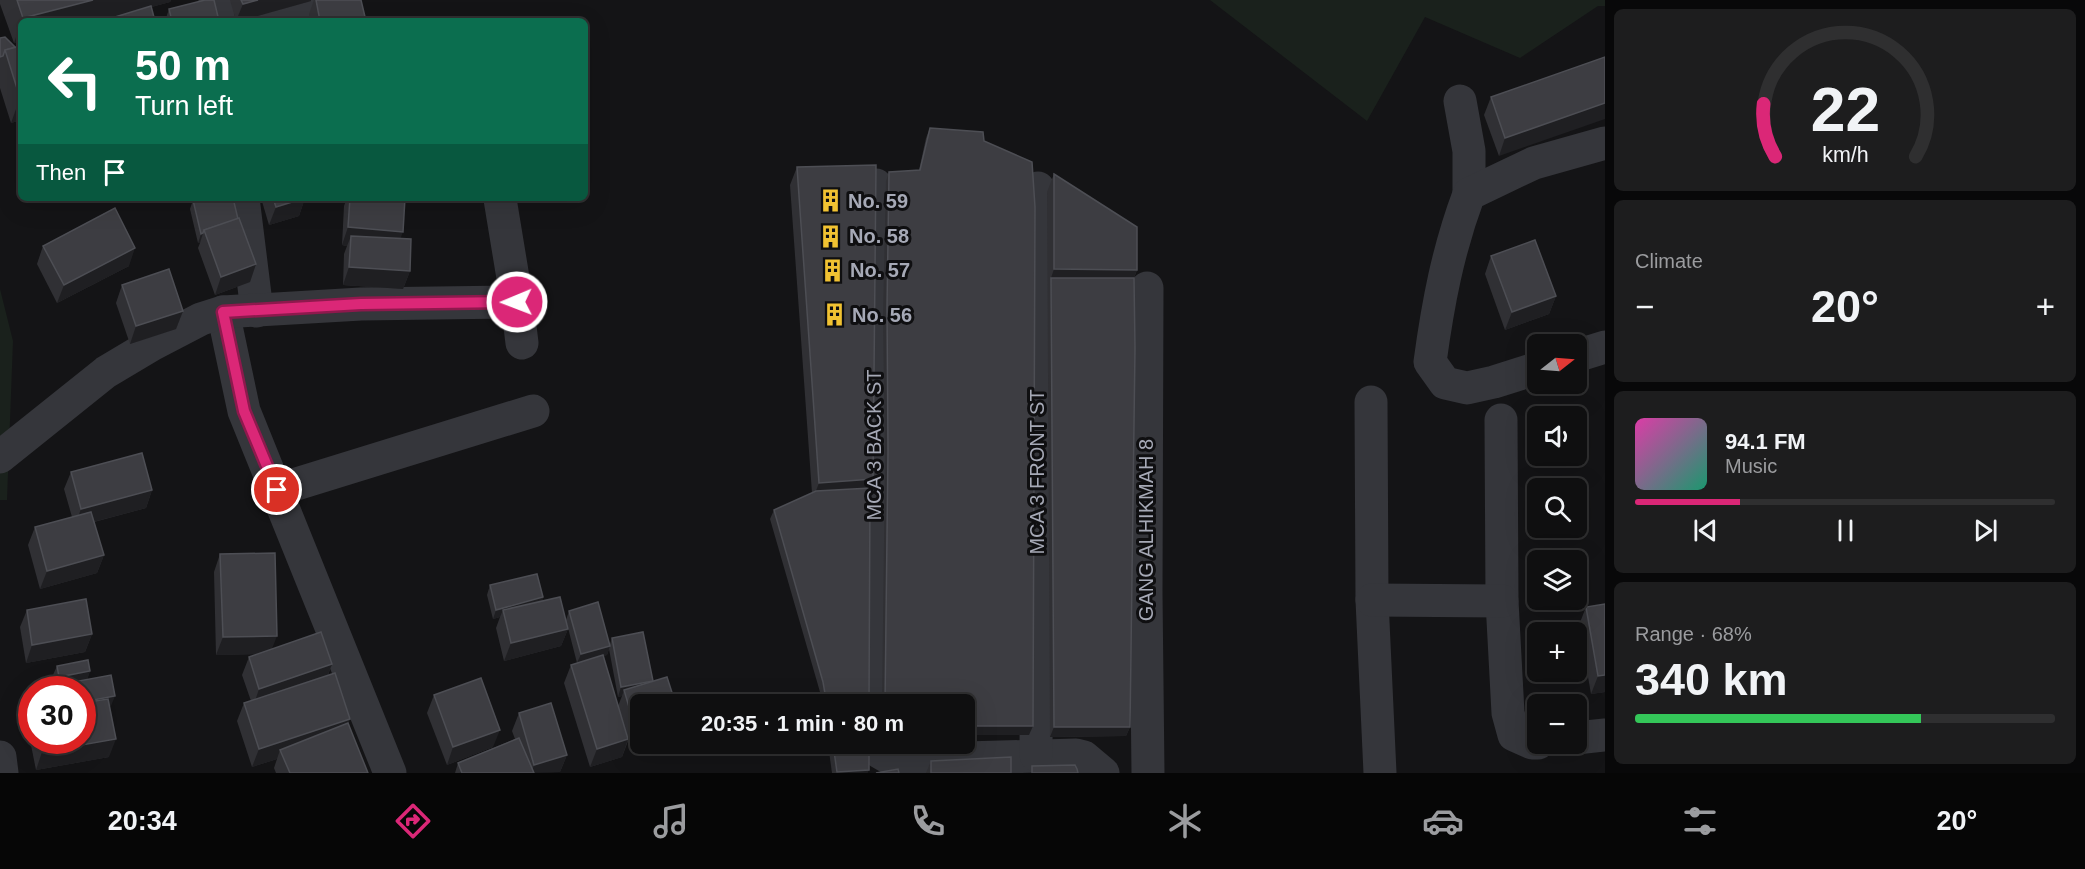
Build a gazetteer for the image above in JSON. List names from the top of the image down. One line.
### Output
{"streets":{"street":["MCA 3 BACK ST","MCA 3 FRONT ST","GANG ALHIKMAH 8"]},"places":{"building":["No. 59","No. 58","No. 57","No. 56"]},"north":"right","page":{"turn":["50 m","Turn left"],"then":"Then","tile":["Climate",["Range · 68%","340 km"]],"heat":["−","20°","+"],"map_buttons":["+","−"],"song":["94.1 FM","Music"],"limit":"30","trip":"20:35 · 1 min · 80 m","tabs":["20:34","20°"],"gauge":["22","km/h"]}}
